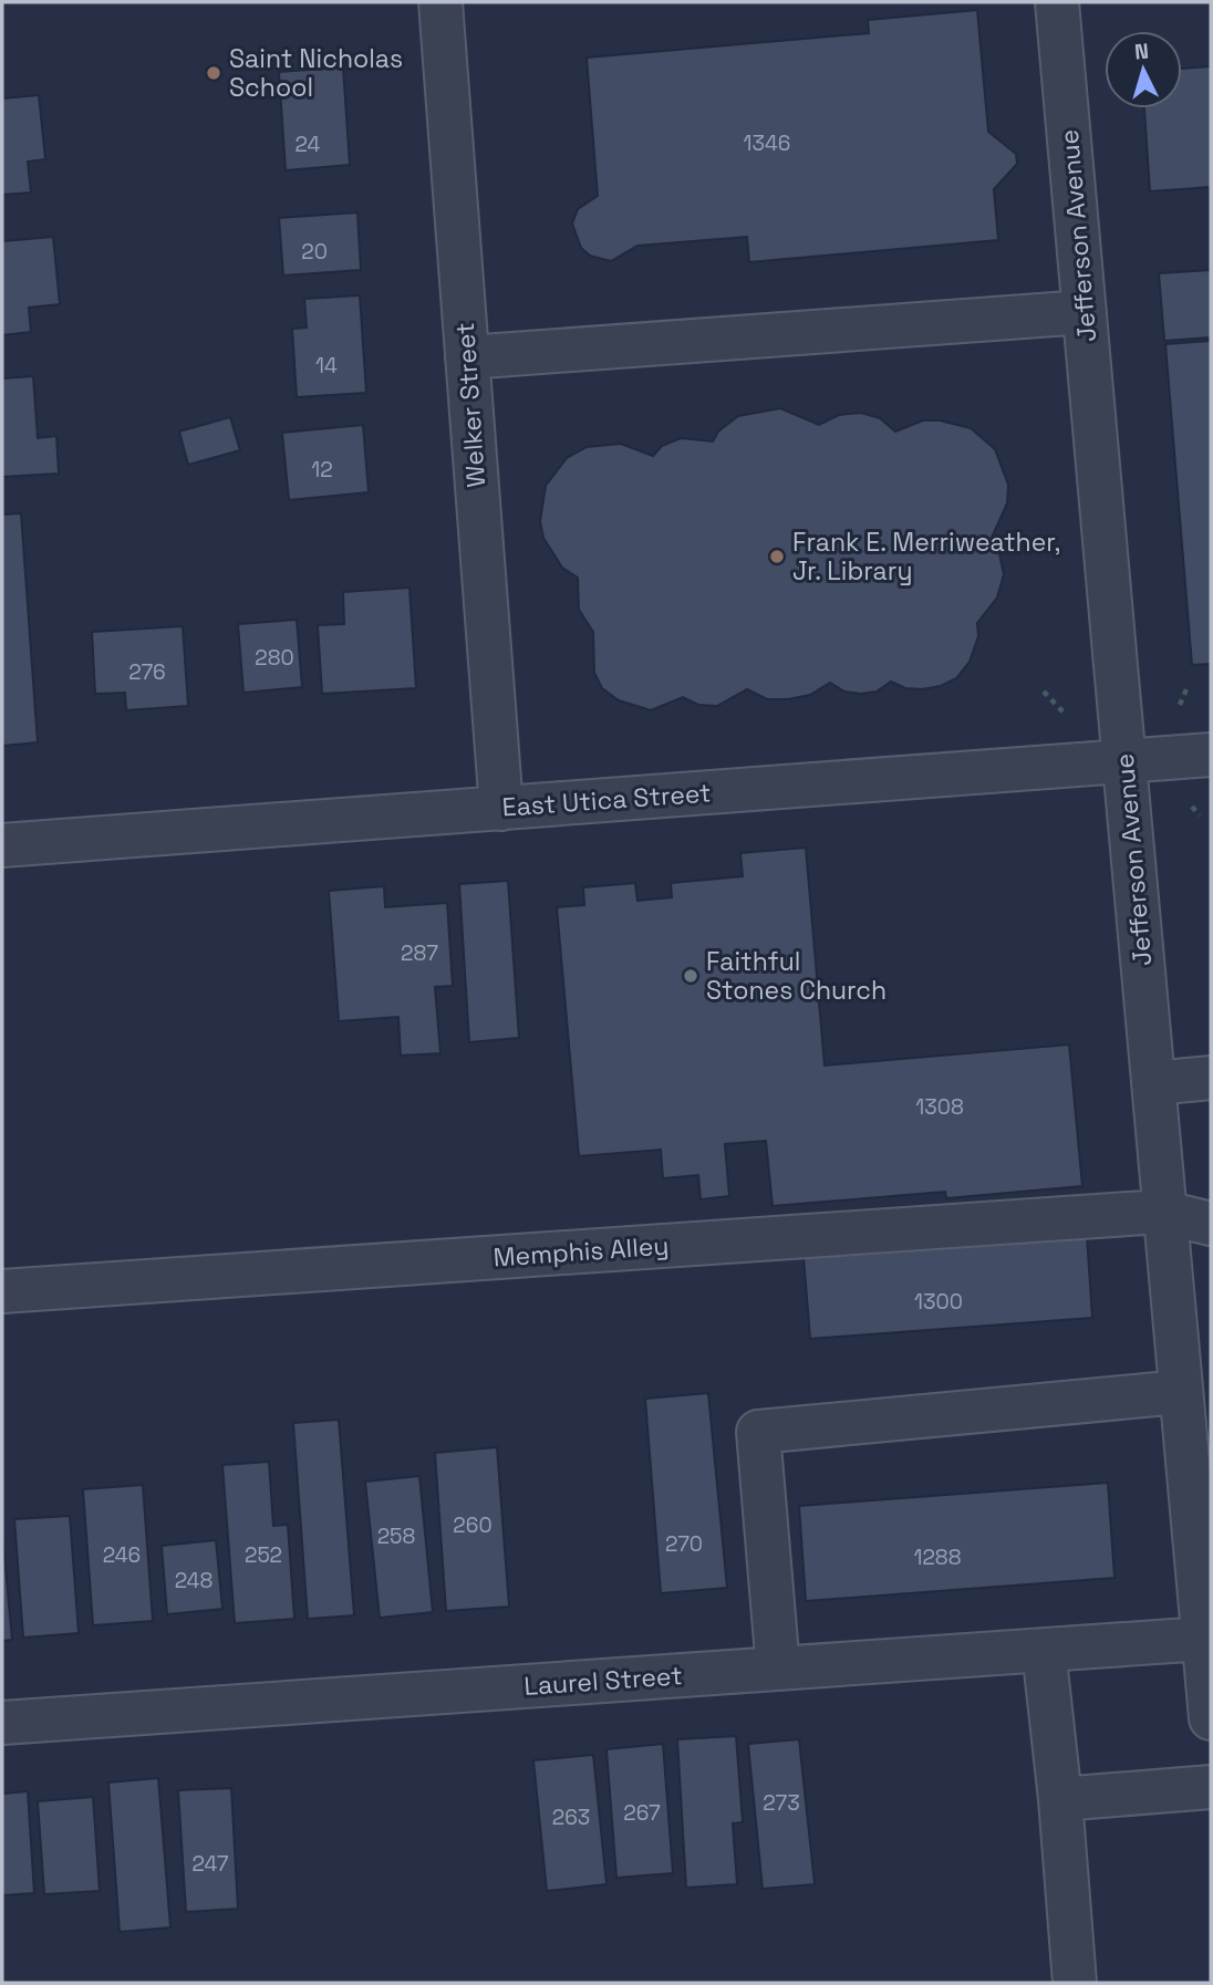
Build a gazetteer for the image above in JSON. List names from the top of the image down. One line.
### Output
{"streets":{"street":["Jefferson Avenue","Welker Street","East Utica Street","Memphis Alley","Laurel Street"]},"crossings":[["Jefferson Avenue","East Utica Street"],["Jefferson Avenue","Memphis Alley"],["Jefferson Avenue","Laurel Street"],["Welker Street","East Utica Street"]],"places":["Saint Nicholas School","Frank E. Merriweather, Jr. Library","Faithful Stones Church"],"house_numbers":["1346","24","20","14","12","280","276","287","1308","1300","260","258","270","246","252","1288","248","273","267","263","247"],"north":"top"}
